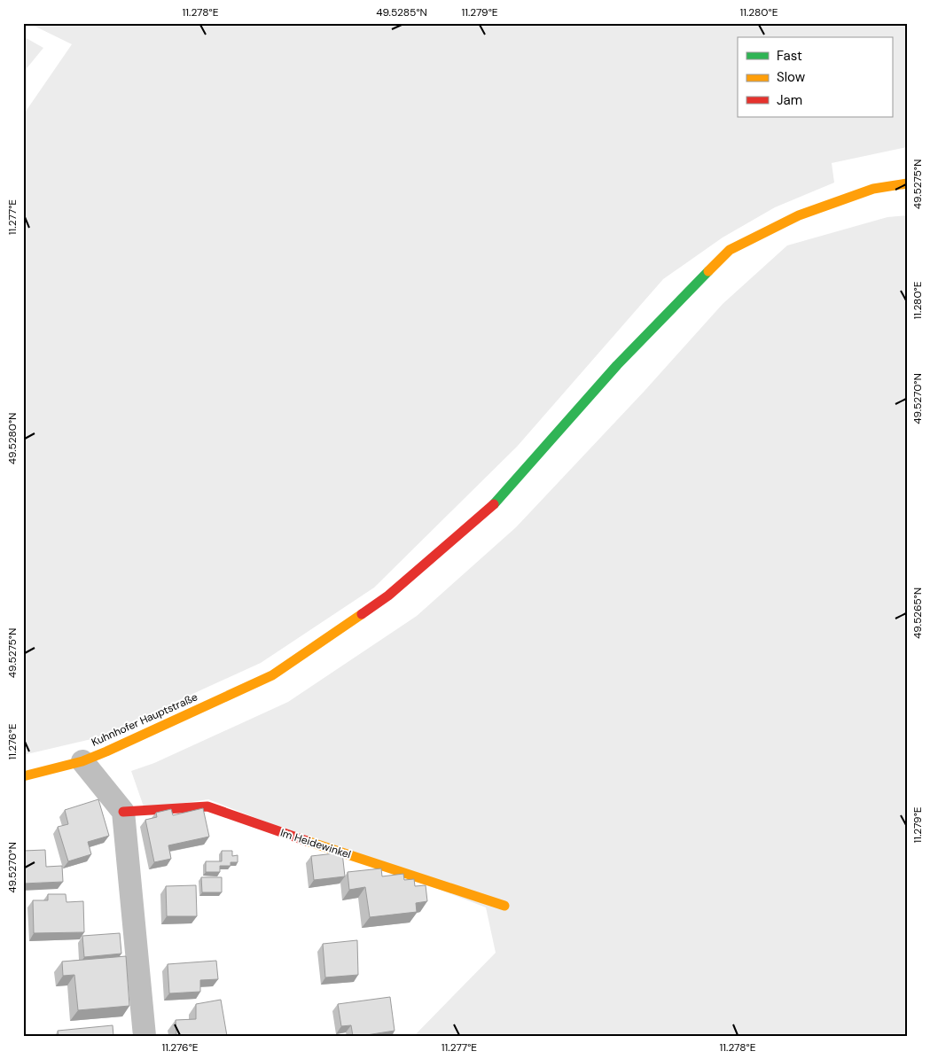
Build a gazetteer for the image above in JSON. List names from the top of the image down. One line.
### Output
{"streets":{"street":["Kuhnhofer Hauptstraße","Im Heidewinkel"]},"legend":["Fast","Slow","Jam"],"coordinates":["11.278°E","49.5285°N","11.279°E","11.280°E","49.5275°N","11.277°E","49.5270°N","49.5280°N","49.5265°N","11.276°E"]}
